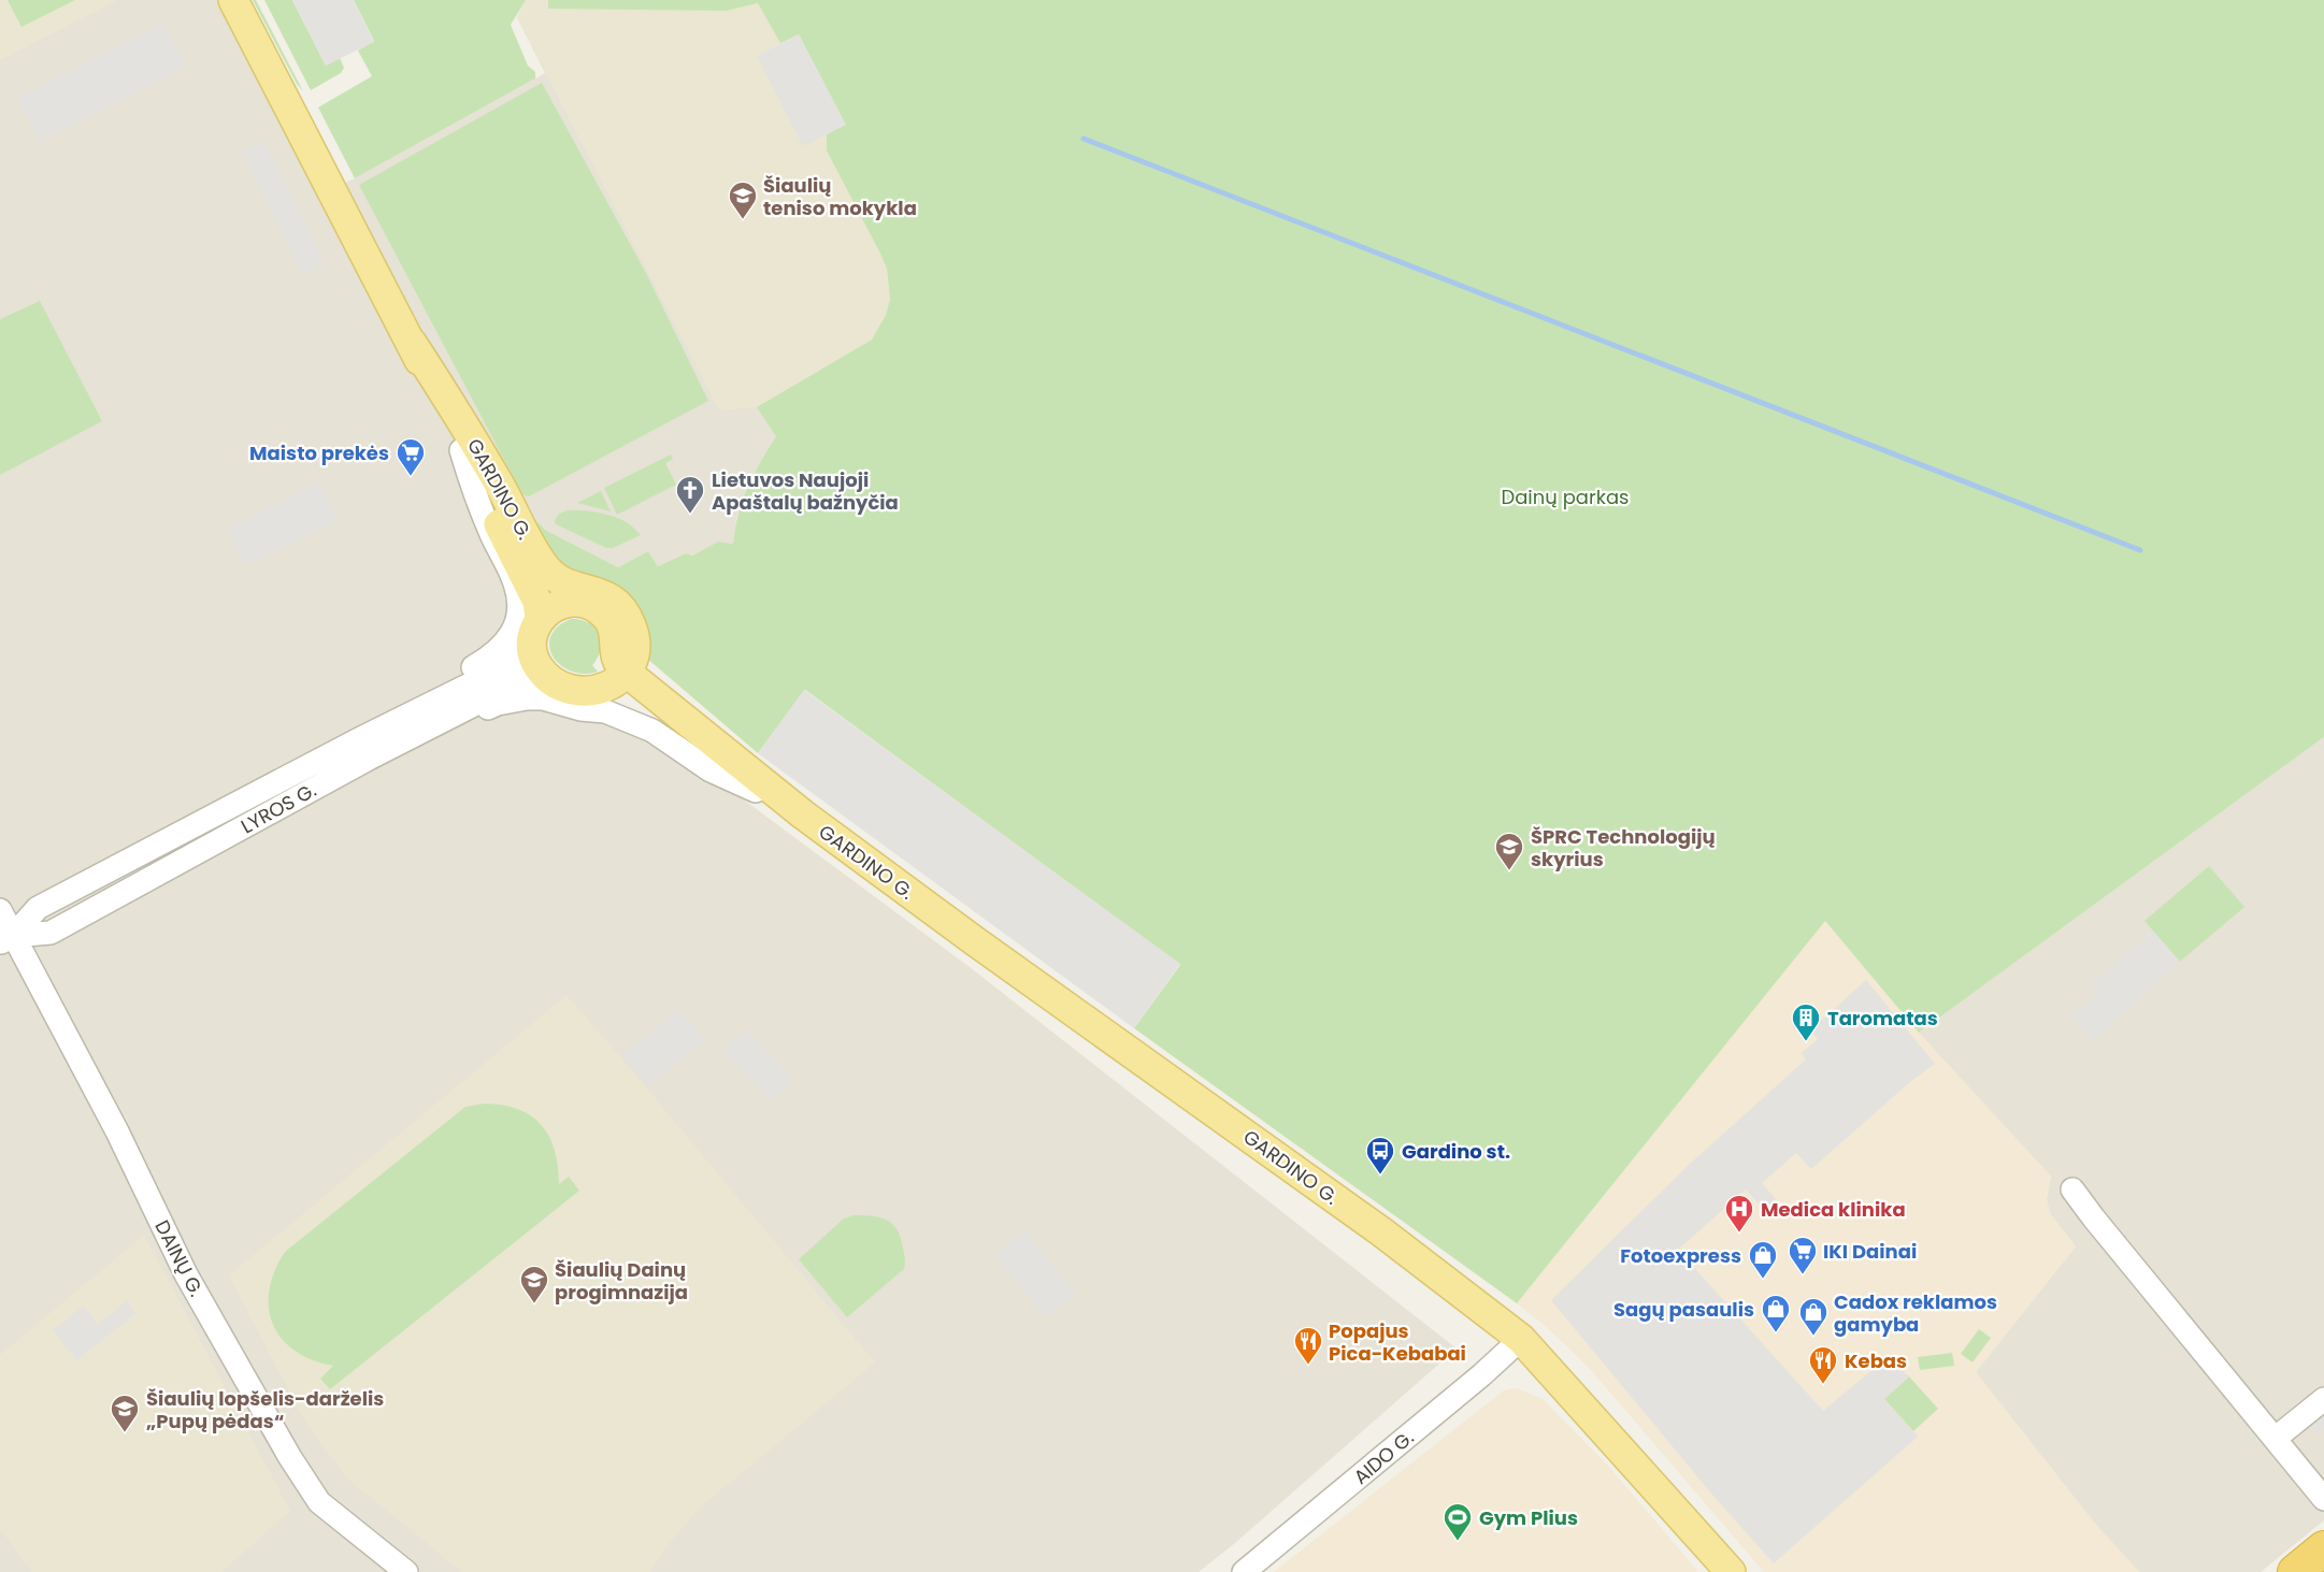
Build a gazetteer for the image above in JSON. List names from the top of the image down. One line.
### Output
{"streets":{"main road":["GARDINO G."],"street":["LYROS G.","DAINŲ G.","AIDO G."]},"crossings":[["GARDINO G.","LYROS G."],["GARDINO G.","AIDO G."],["LYROS G.","DAINŲ G."]],"parks":["Dainų parkas"],"places":{"school or university":["Šiaulių teniso mokykla","ŠPRC Technologijų skyrius","Šiaulių Dainų progimnazija","Šiaulių lopšelis-darželis „Pupų pėdas“"],"supermarket":["Maisto prekės","IKI Dainai"],"church":["Lietuvos Naujoji Apaštalų bažnyčia"],"building":["Taromatas"],"bus stop":["Gardino st."],"hospital":["Medica klinika"],"shop":["Fotoexpress","Sagų pasaulis","Cadox reklamos gamyba"],"restaurant":["Popajus Pica-Kebabai","Kebas"],"sports":["Gym Plius"]}}
